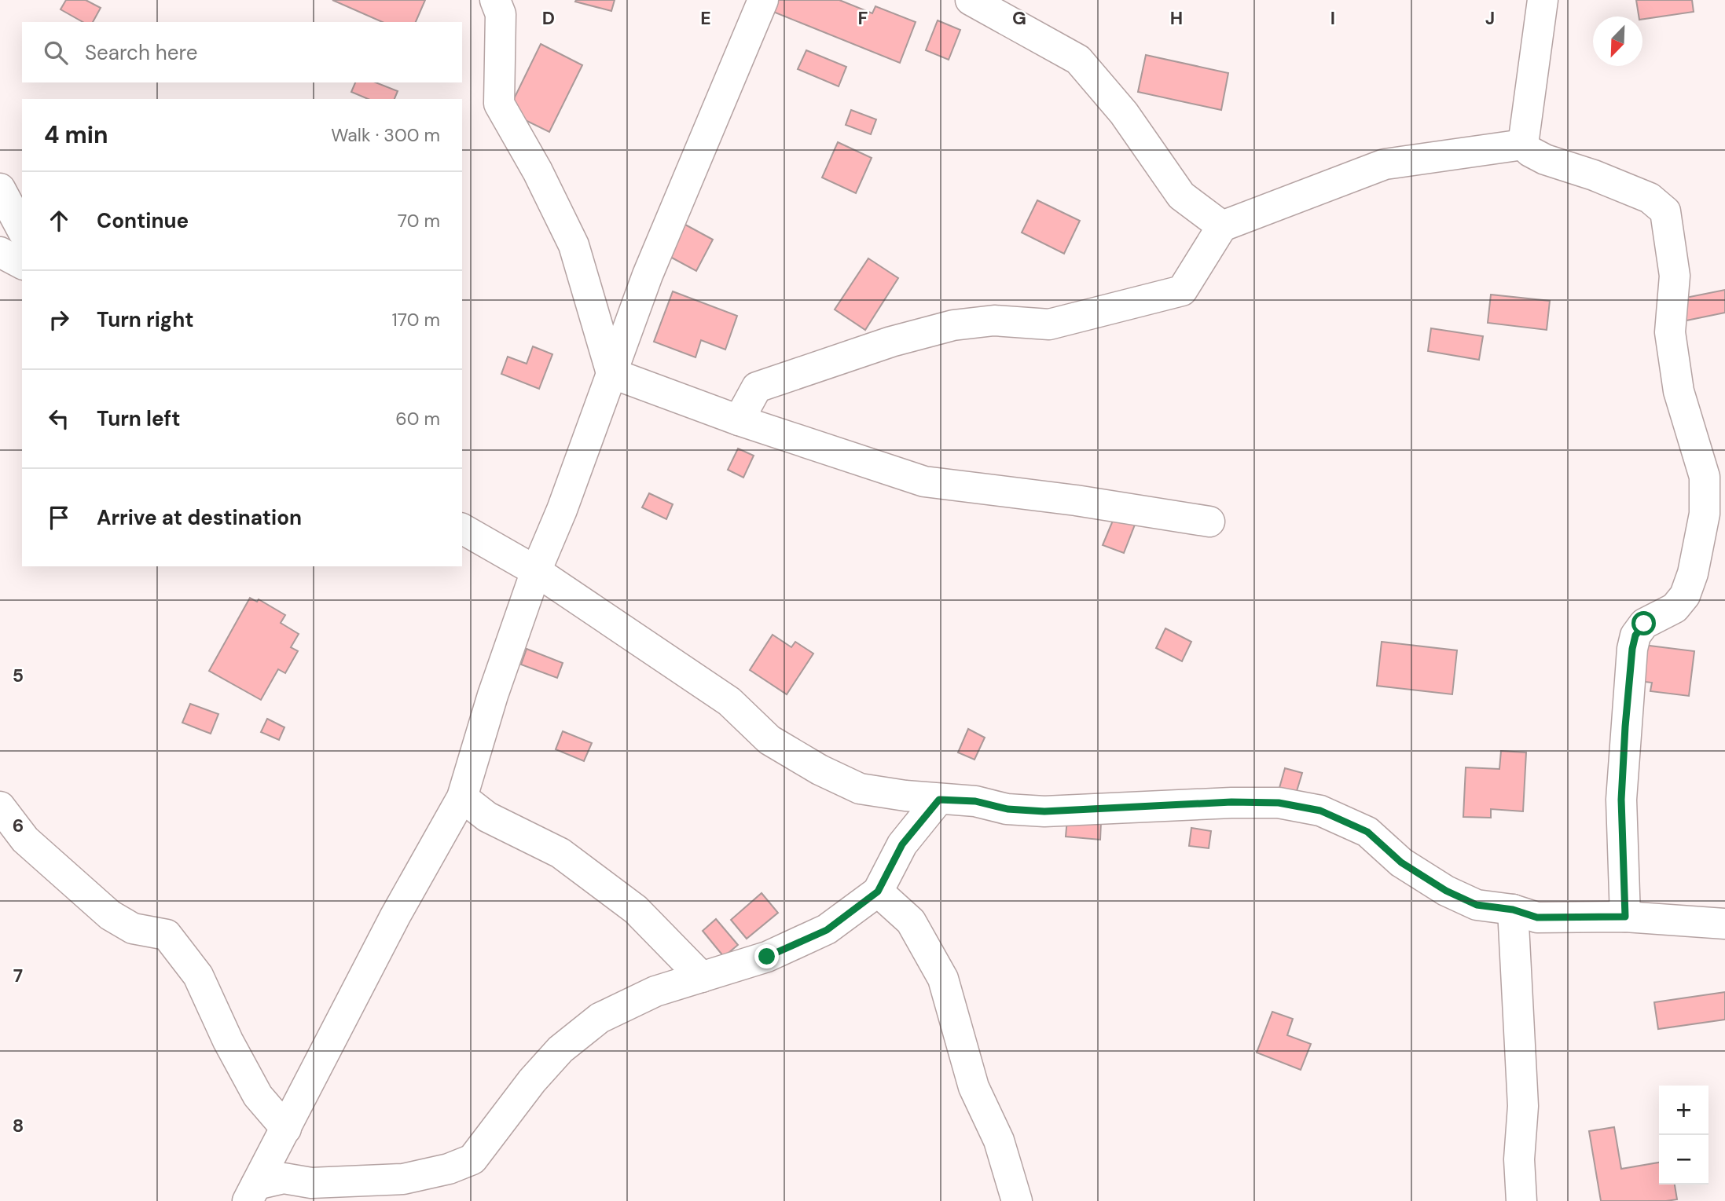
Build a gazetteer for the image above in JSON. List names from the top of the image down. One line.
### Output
{"north":"bottom left","page":{"search":"Search here","heading":["4 min","Walk · 300 m"],"list":[["Continue","70 m"],["Turn right","170 m"],["Turn left","60 m"],"Arrive at destination"],"map_buttons":["+","−"]},"grid":{"columns":["D","E","F","G","H","I","J"],"rows":["5","6","7","8"]}}
